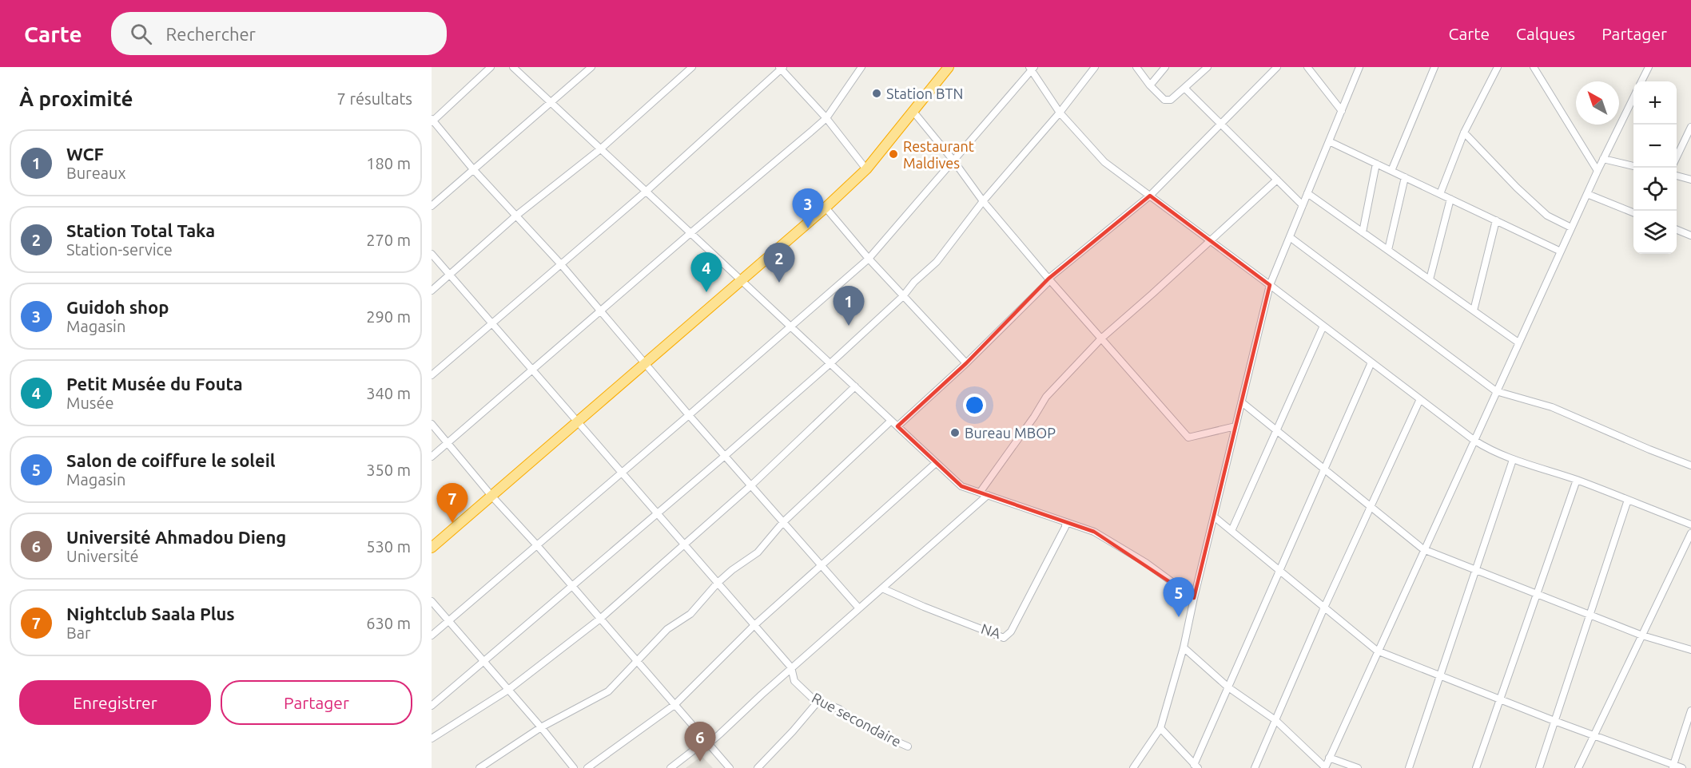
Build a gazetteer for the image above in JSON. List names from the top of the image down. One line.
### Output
{"streets":{"street":["NA","Rue secondaire"]},"places":["Station BTN","Restaurant Maldives","Bureau MBOP"],"north":"top left","page":{"header":"Carte","search":"Rechercher","nav":["Carte","Calques","Partager"],"heading":["À proximité","7 résultats"],"map_buttons":["+","−"],"list":[{"mark":"1","name":"WCF","note":"Bureaux","value":"180 m"},{"mark":"2","name":"Station Total Taka","note":"Station-service","value":"270 m"},{"mark":"3","name":"Guidoh shop","note":"Magasin","value":"290 m"},{"mark":"4","name":"Petit Musée du Fouta","note":"Musée","value":"340 m"},{"mark":"5","name":"Salon de coiffure le soleil","note":"Magasin","value":"350 m"},{"mark":"6","name":"Université Ahmadou Dieng","note":"Université","value":"530 m"},{"mark":"7","name":"Nightclub Saala Plus","note":"Bar","value":"630 m"}],"pins":["3","2","4","1","7","5","6"],"buttons":["Enregistrer","Partager"]}}
